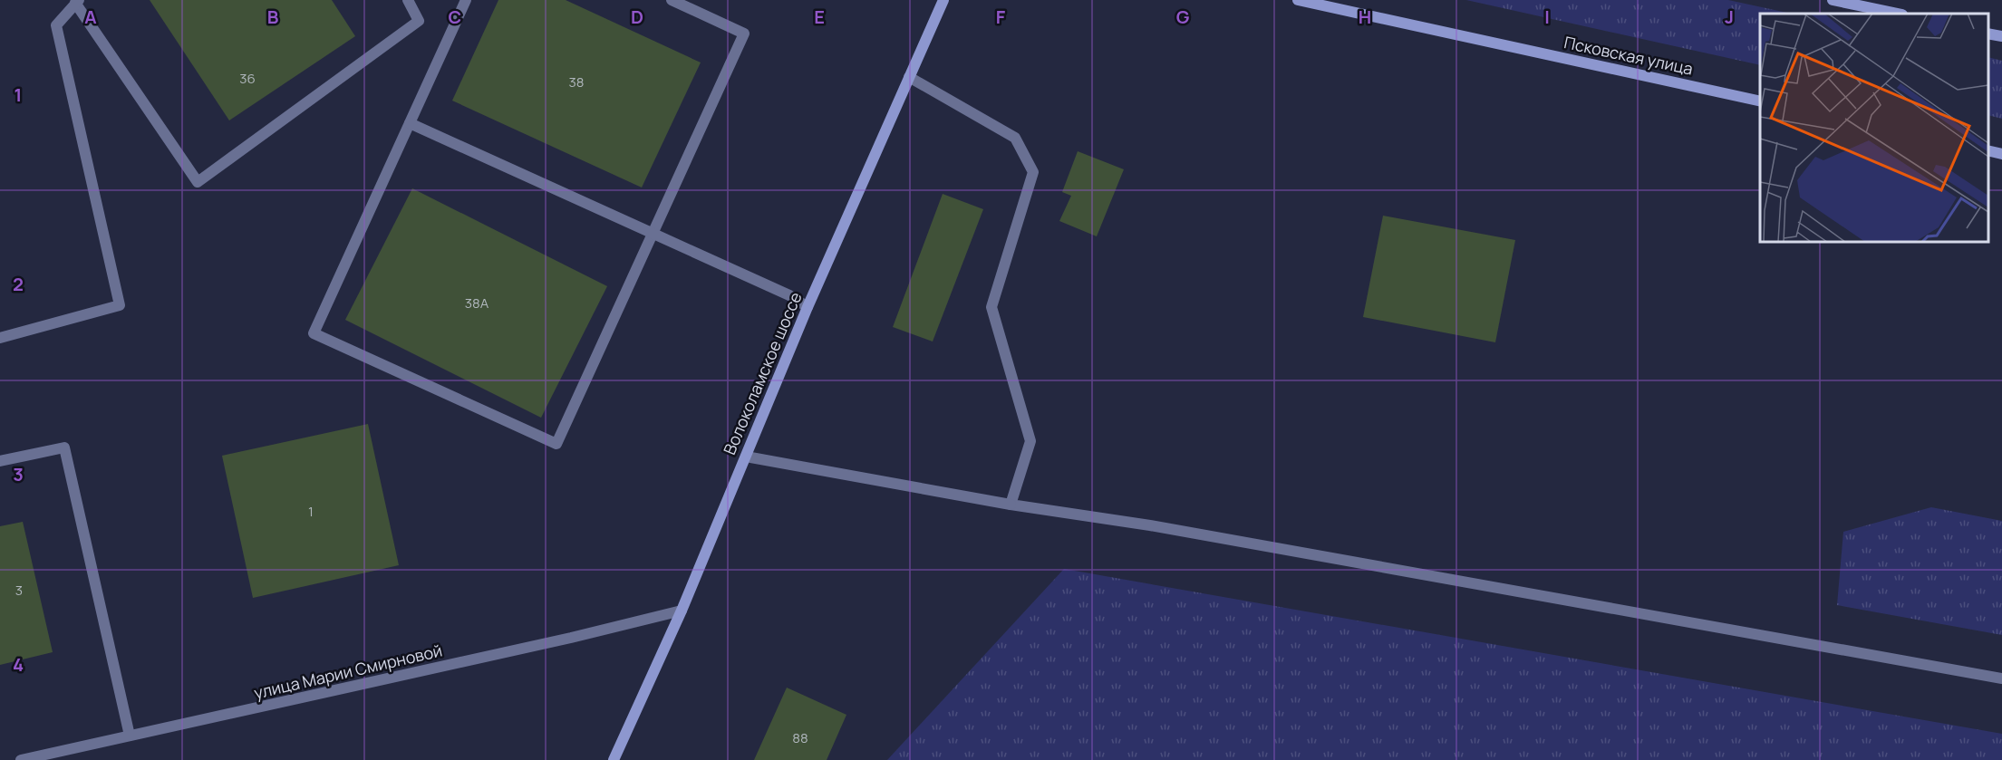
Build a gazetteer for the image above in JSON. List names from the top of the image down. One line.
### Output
{"streets":{"main road":["Псковская улица","Волоколамское шоссе"],"street":["улица Марии Смирновой"]},"crossings":[["Волоколамское шоссе","улица Марии Смирновой"]],"house_numbers":["36","38","38А","1","3","88"],"grid":{"columns":["A","B","C","D","E","F","G","H","I","J"],"rows":["1","2","3","4"]}}
